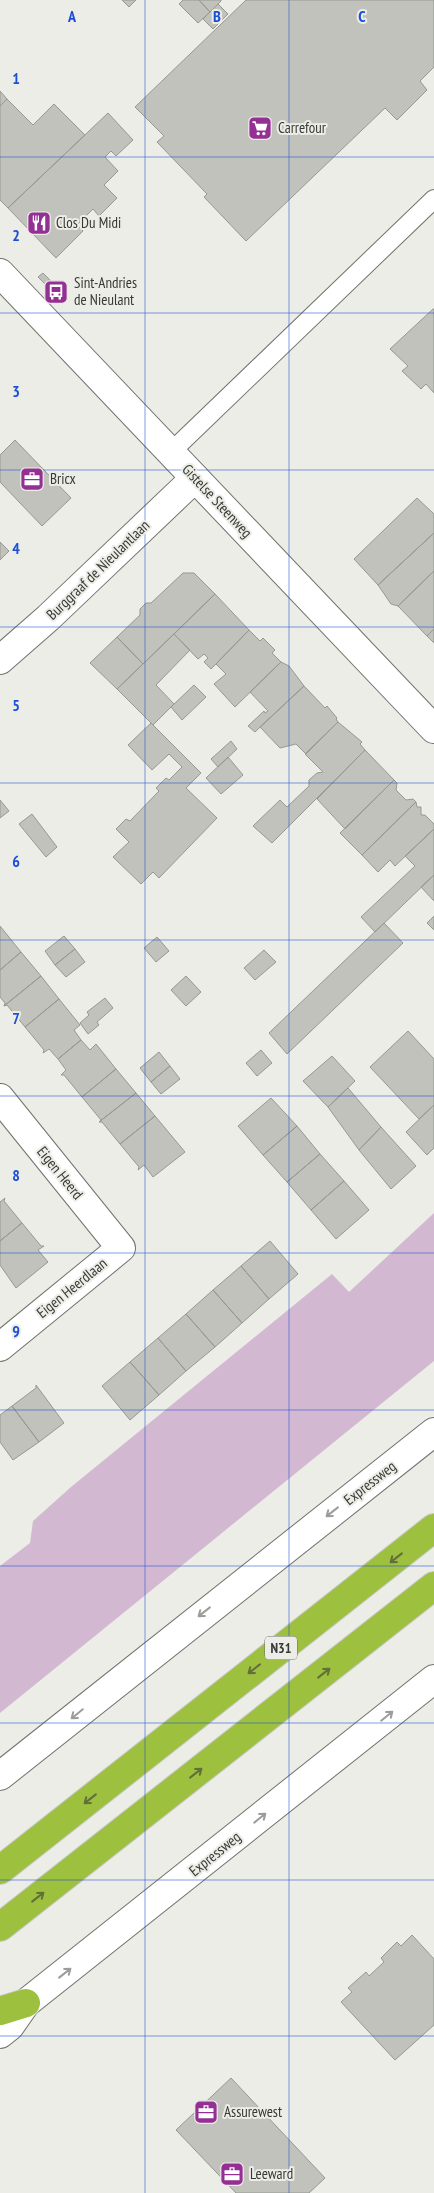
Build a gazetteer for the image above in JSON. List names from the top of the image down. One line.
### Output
{"streets":{"highway":["N31"],"street":["Gistelse Steenweg","Burggraaf de Nieulantlaan","Eigen Heerd","Eigen Heerdlaan","Expressweg"]},"crossings":[["Gistelse Steenweg","Burggraaf de Nieulantlaan"],["Eigen Heerd","Eigen Heerdlaan"]],"places":{"supermarket":["Carrefour"],"restaurant":["Clos Du Midi"],"bus stop":["Sint-Andries de Nieulant"],"office":["Bricx","Assurewest","Leeward"]},"grid":{"columns":["A","B","C"],"rows":["1","2","3","4","5","6","7","8","9"]}}
